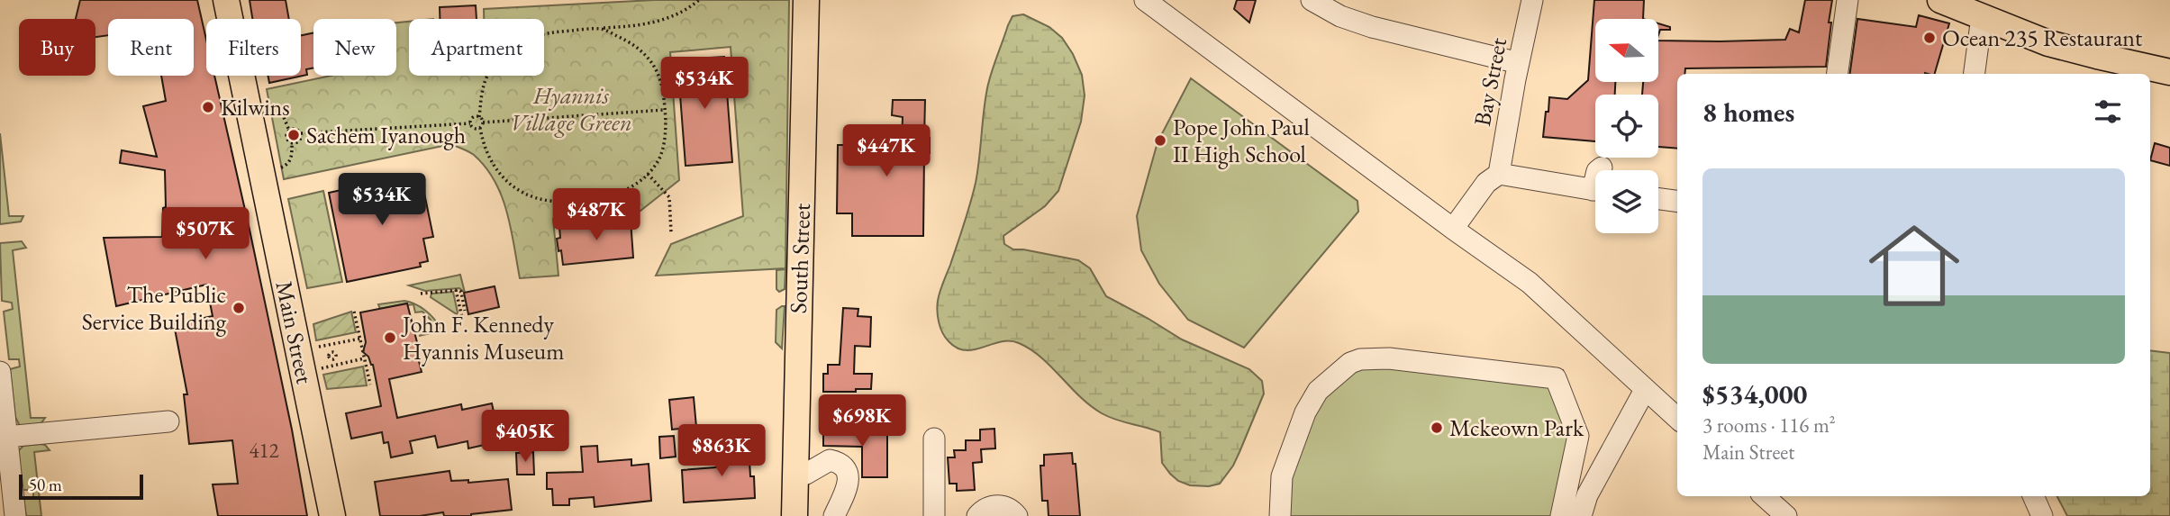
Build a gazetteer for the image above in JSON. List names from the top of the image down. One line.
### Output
{"streets":{"main road":["South Street","Main Street"],"street":["Bay Street"]},"parks":["Hyannis Village Green"],"places":["Ocean 235 Restaurant","Kilwins","Sachem Iyanough","Pope John Paul II High School","The Public Service Building","John F. Kennedy Hyannis Museum","Mckeown Park"],"house_numbers":["412"],"scale_bar":"50 m","north":"left","page":{"chip":["Buy","Rent","Filters","New","Apartment"],"price":["$534K","$447K","$534K","$487K","$507K","$698K","$405K","$863K"],"heading":"8 homes","list":[{"name":"$534,000","note":"3 rooms · 116 m² · Main Street"}],"scale":"50 m"}}
